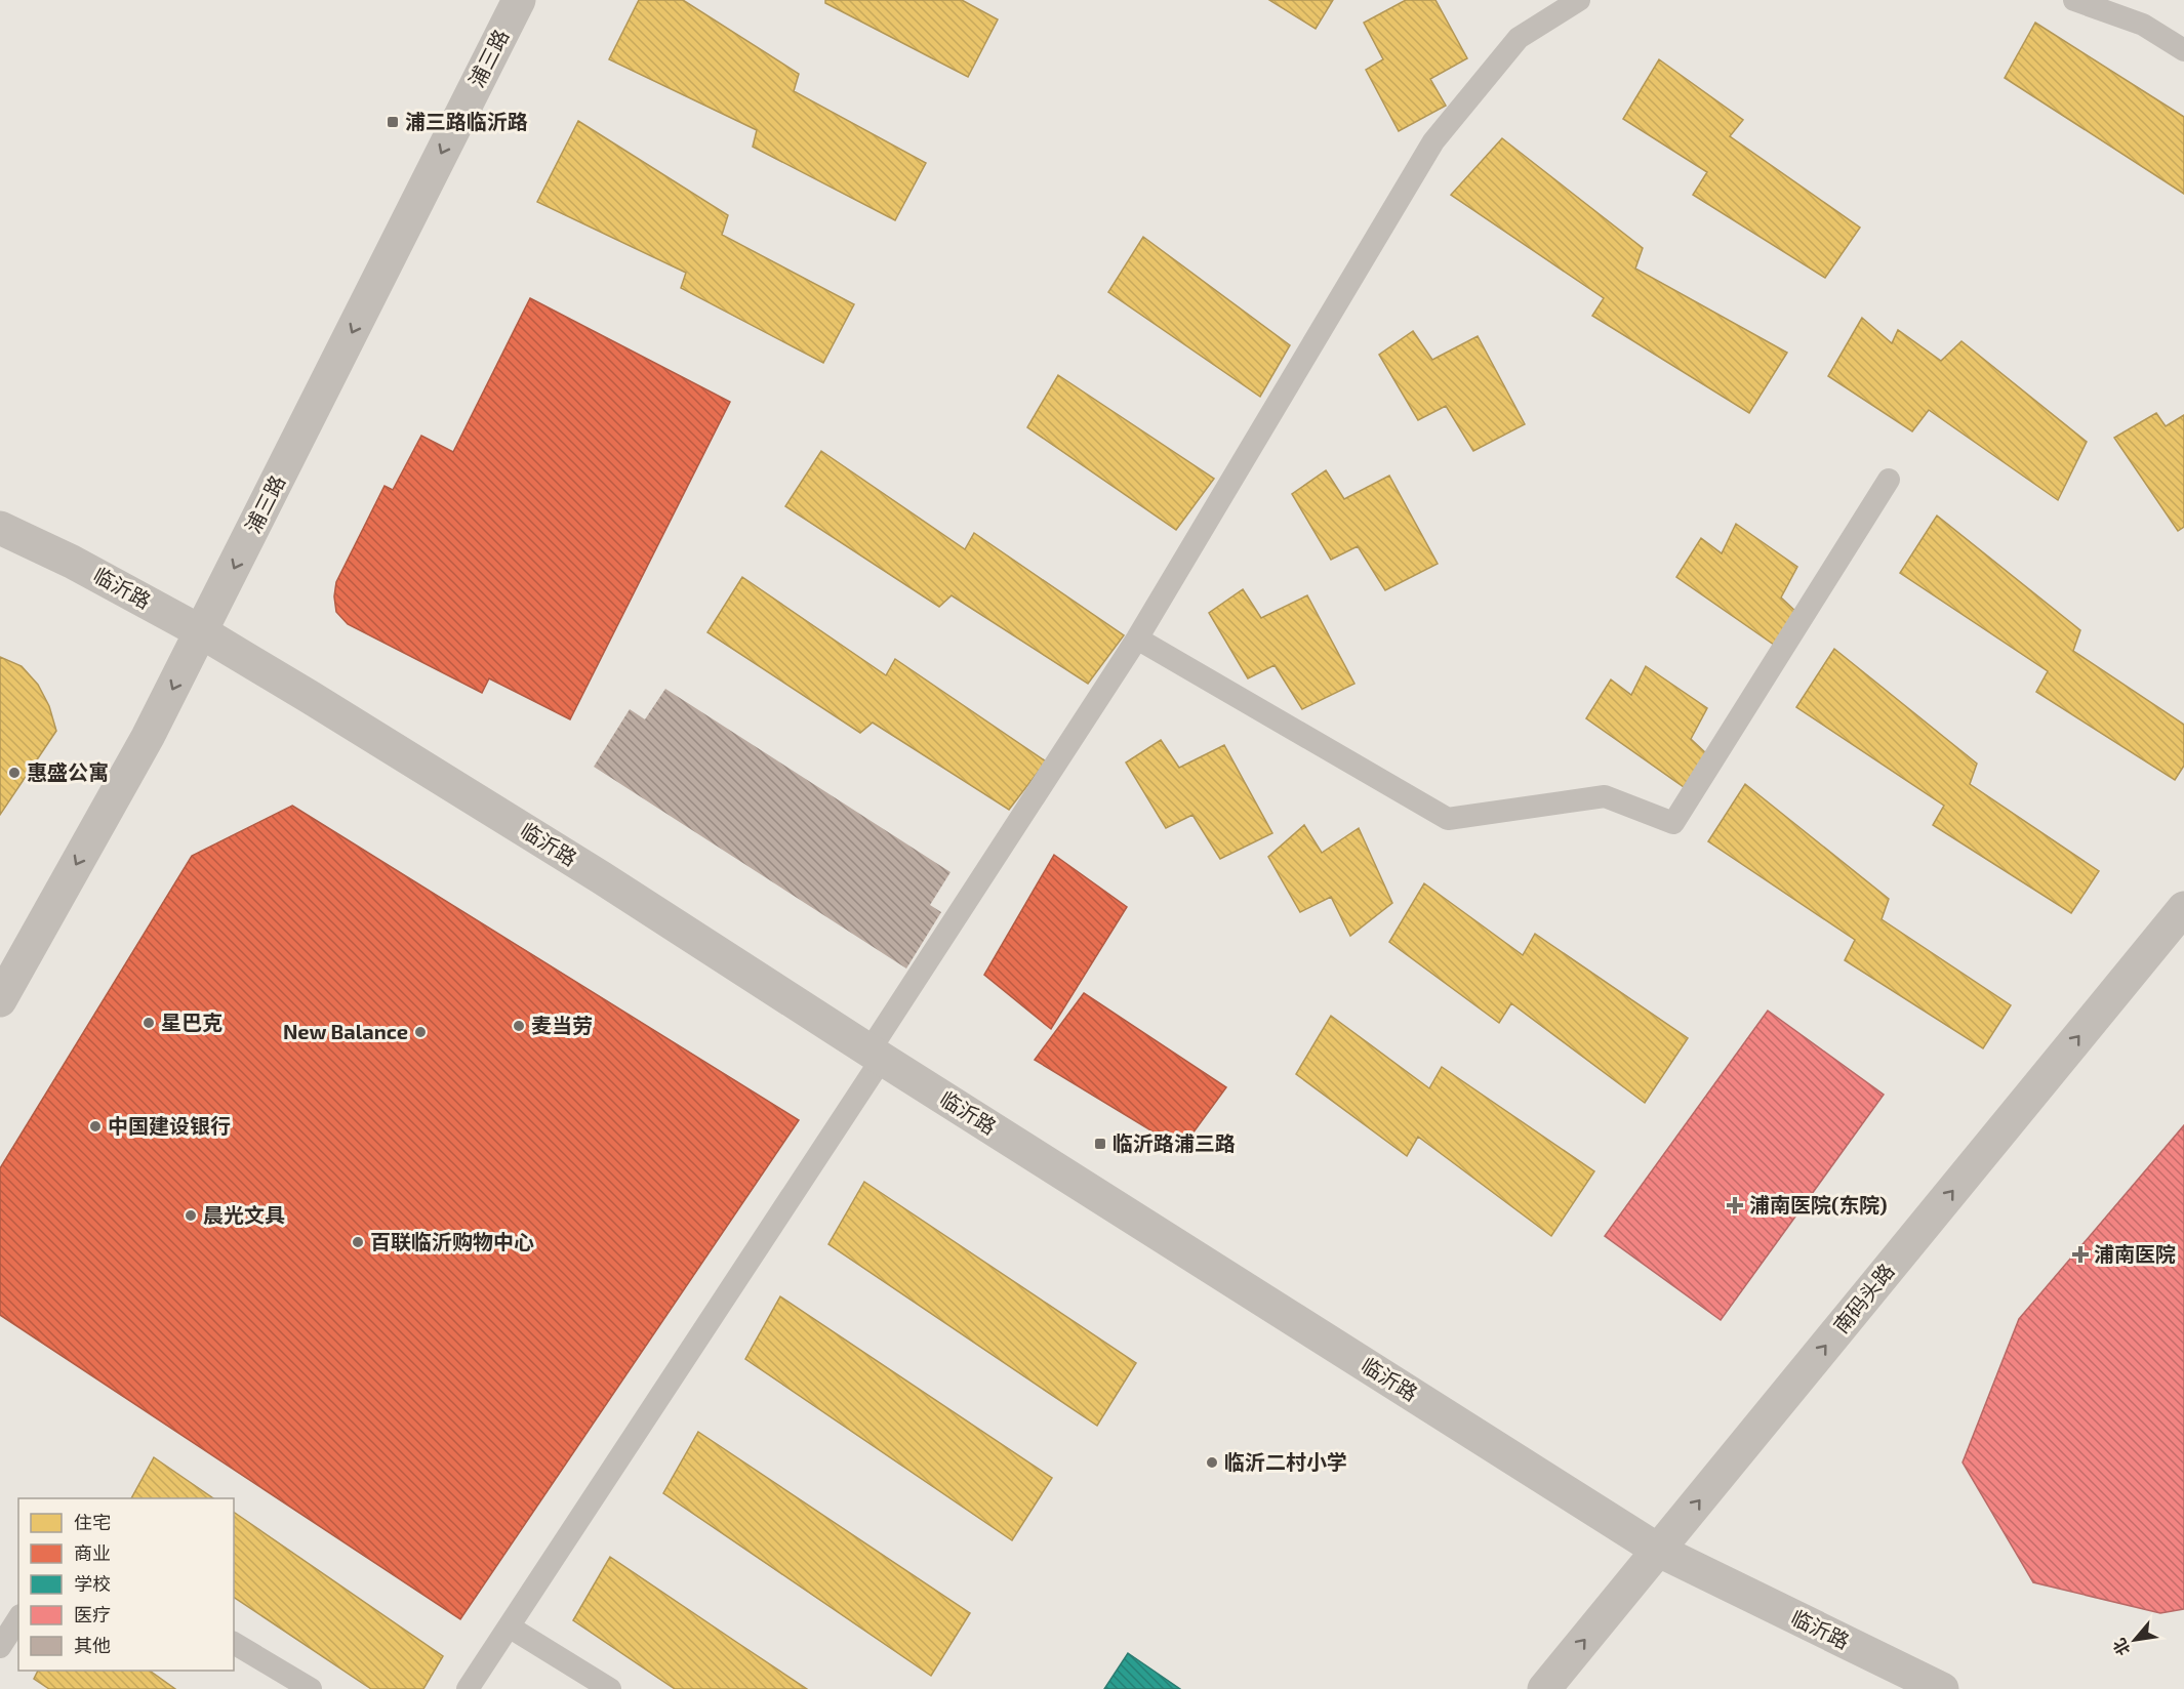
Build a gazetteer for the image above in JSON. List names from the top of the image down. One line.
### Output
{"streets":{"street":["浦三路","临沂路","南码头路"]},"crossings":[["浦三路","临沂路"],["临沂路","南码头路"]],"one_way":["浦三路","南码头路"],"places":{"transit":["浦三路临沂路","临沂路浦三路"],"other":["惠盛公寓","星巴克","麦当劳","New Balance","中国建设银行","晨光文具","百联临沂购物中心","临沂二村小学"],"health":["浦南医院(东院)","浦南医院"]},"legend":["住宅","商业","学校","医疗","其他"],"north":"bottom left"}
